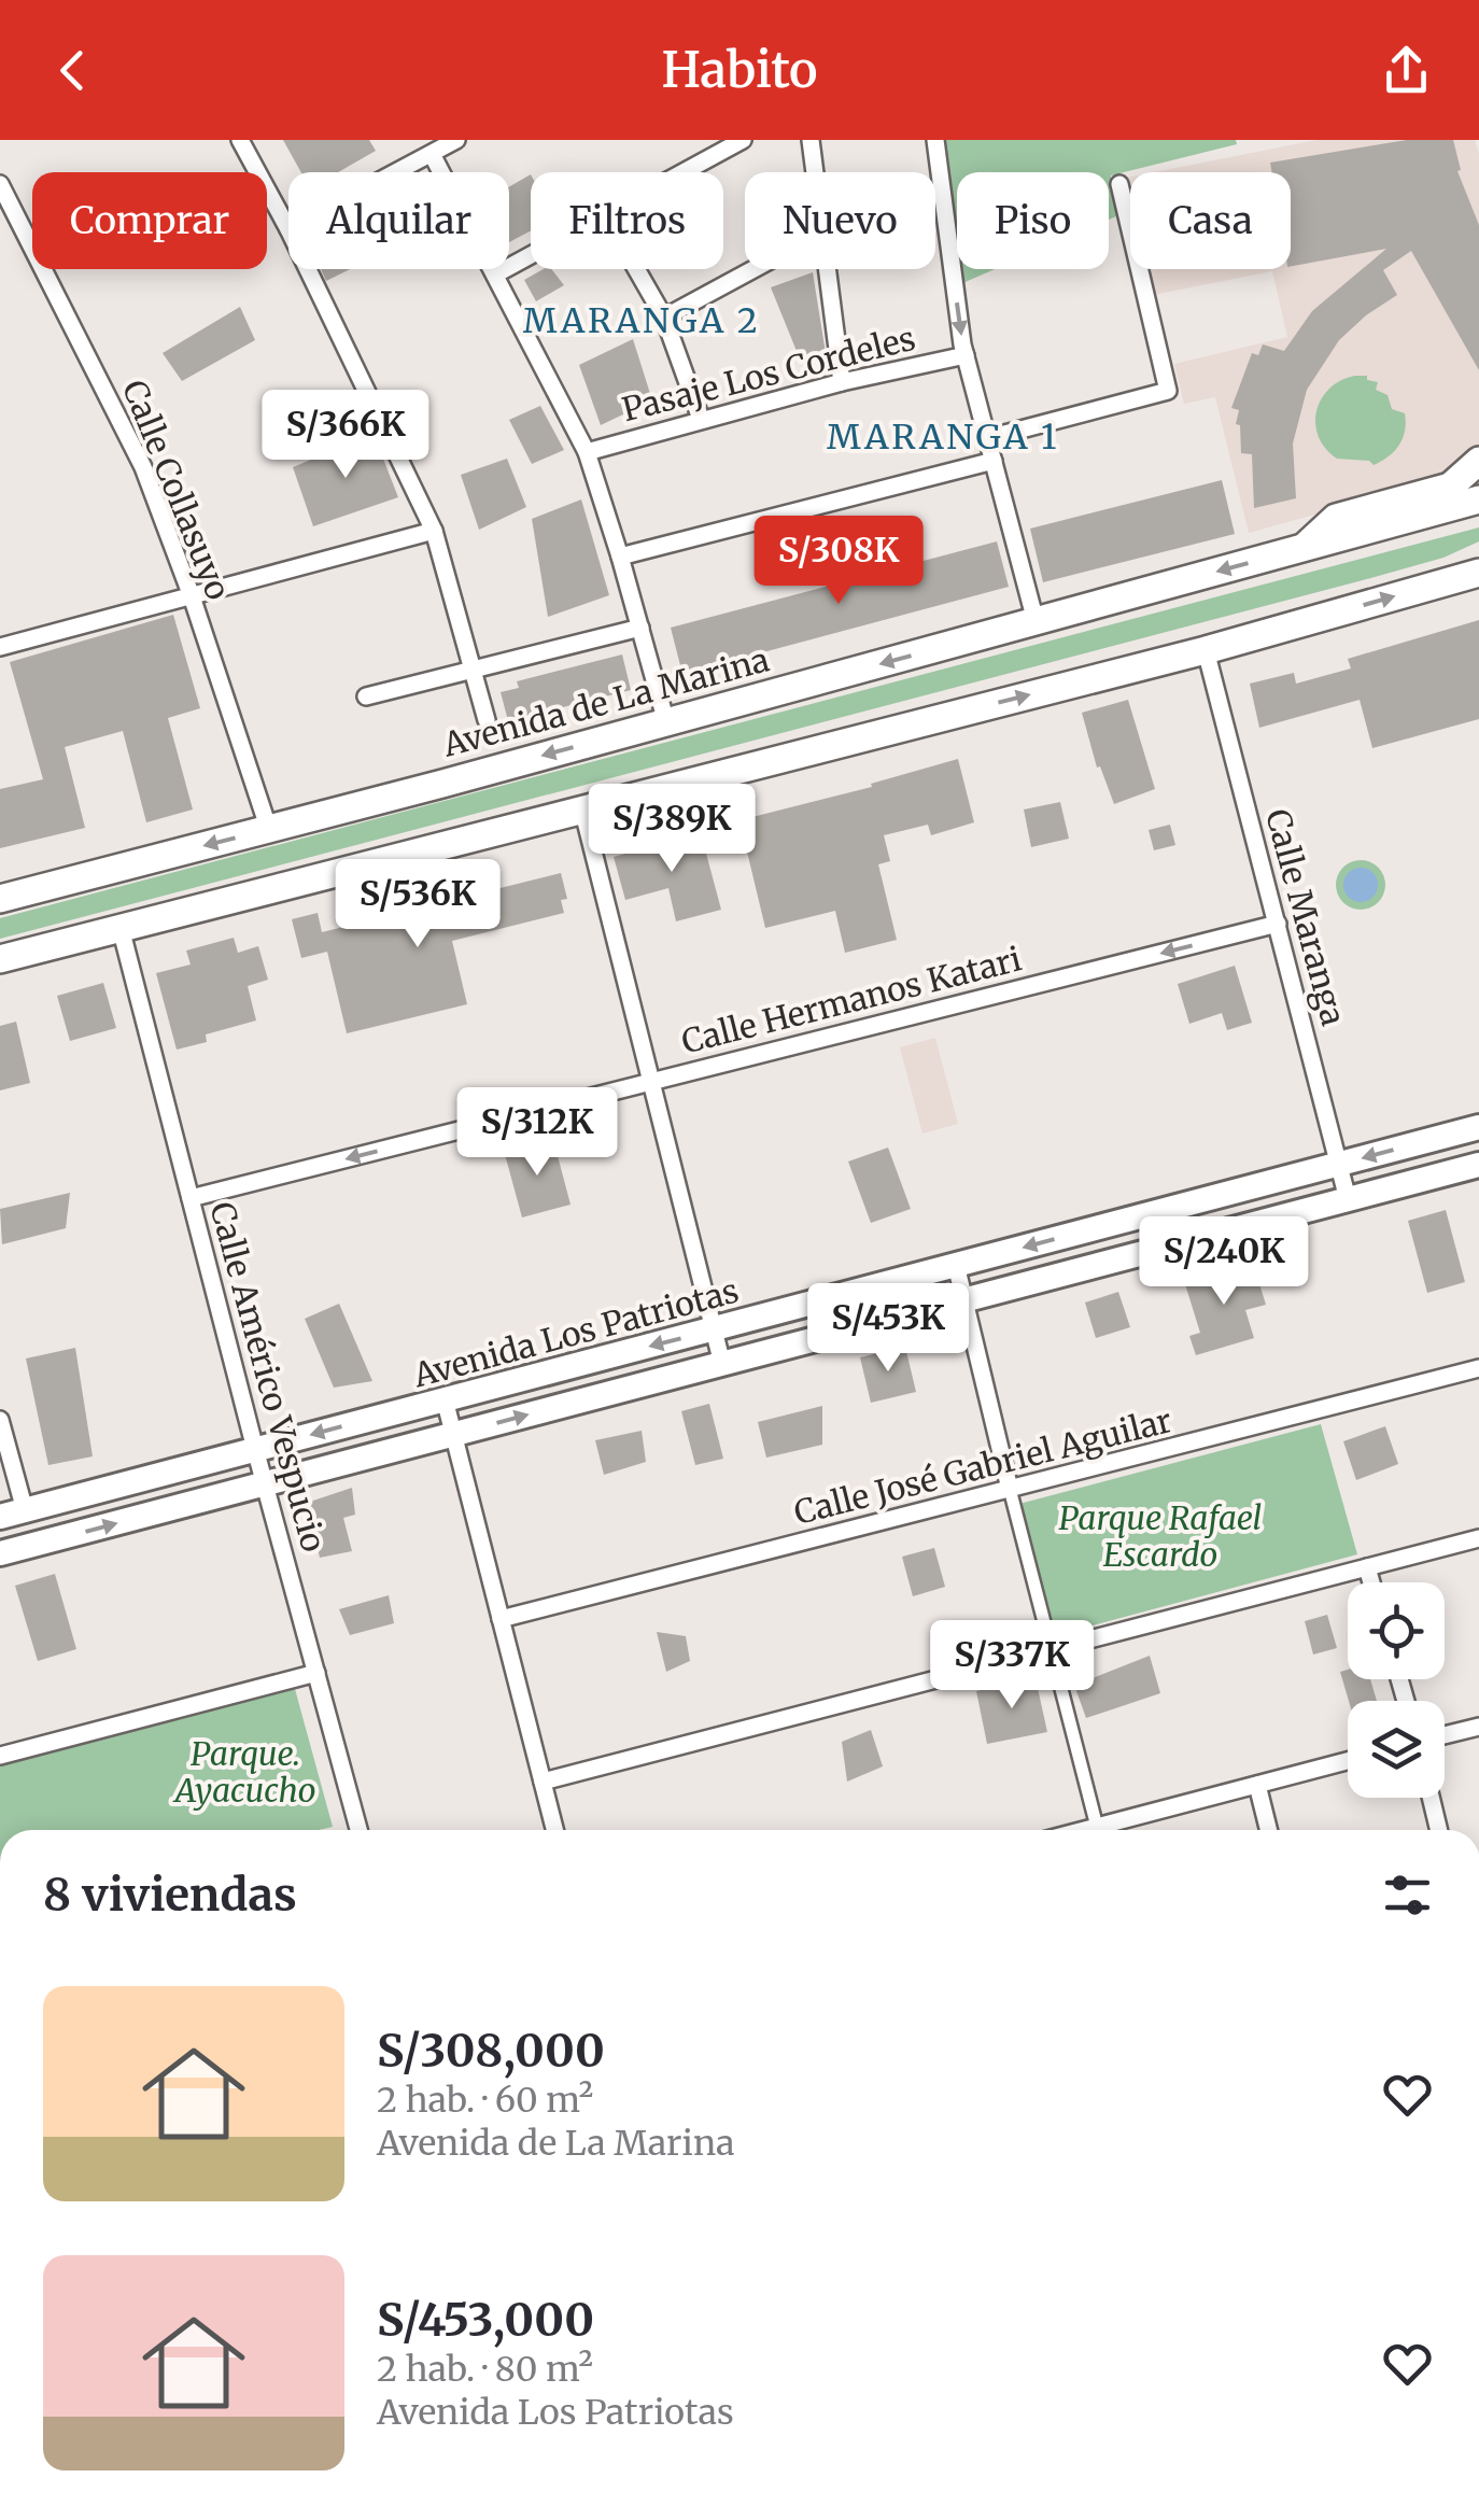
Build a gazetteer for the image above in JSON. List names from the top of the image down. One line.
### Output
{"streets":{"main road":["Avenida de La Marina","Avenida Los Patriotas"],"street":["Pasaje Los Cordeles","Calle Collasuyo","Calle Maranga","Calle Hermanos Katari","Calle Américo Vespucio","Calle José Gabriel Aguilar"]},"crossings":[["Calle Collasuyo","Avenida de La Marina"],["Calle Maranga","Calle Hermanos Katari"],["Calle Maranga","Avenida Los Patriotas"],["Calle Hermanos Katari","Calle Américo Vespucio"],["Avenida Los Patriotas","Calle Américo Vespucio"]],"one_way":["Calle Hermanos Katari"],"districts":["MARANGA 2","MARANGA 1"],"parks":["Parque Rafael Escardo","Parque. Ayacucho"],"page":{"header":"Habito","chip":["Comprar","Alquilar","Filtros","Nuevo","Piso","Casa"],"price":["S/366K","S/308K","S/389K","S/536K","S/312K","S/240K","S/453K","S/337K"],"heading":"8 viviendas","list":[{"name":"S/308,000","note":"2 hab. · 60 m² · Avenida de La Marina"},{"name":"S/453,000","note":"2 hab. · 80 m² · Avenida Los Patriotas"}]}}
